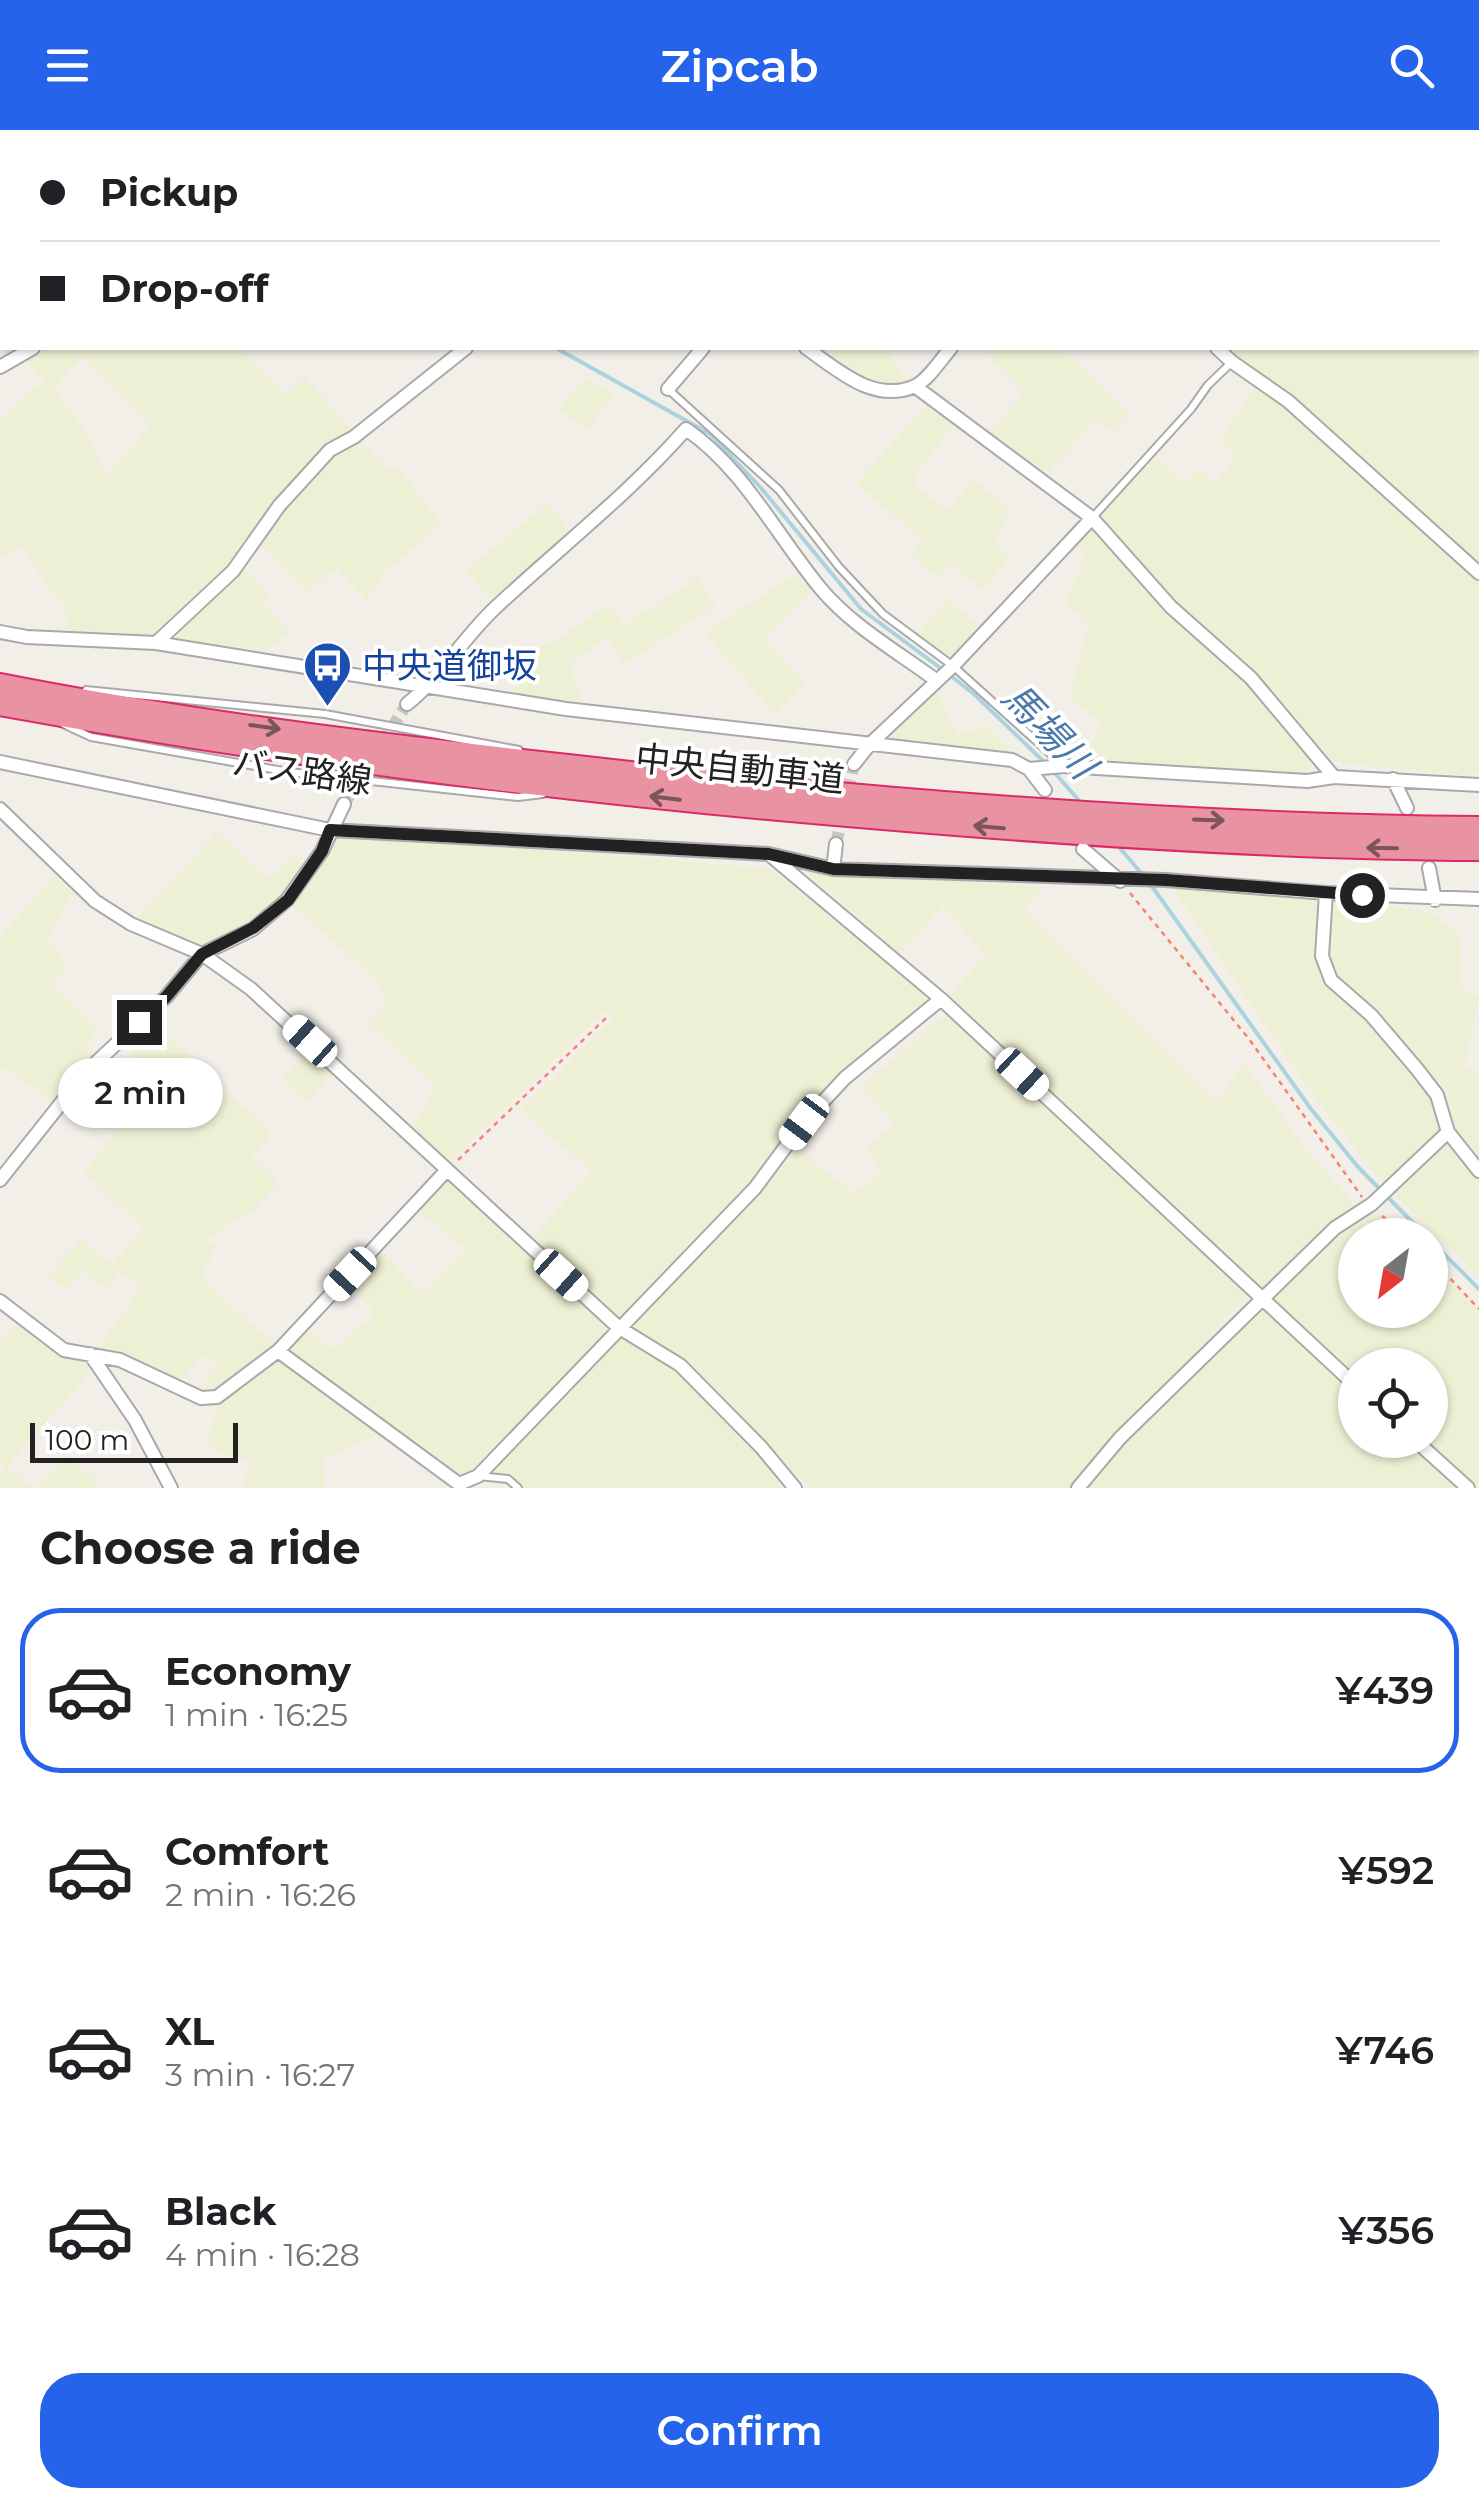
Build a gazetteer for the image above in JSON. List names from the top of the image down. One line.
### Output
{"streets":{"highway":["中央自動車道"]},"water":["馬場川"],"places":{"bus stop":["中央道御坂"]},"scale_bar":"100 m","north":"bottom left","page":{"header":"Zipcab","banner":["Pickup","Drop-off"],"bubble":"2 min","scale":"100 m","heading":"Choose a ride","list":[{"name":"Economy","note":"1 min · 16:25","value":"¥439"},{"name":"Comfort","note":"2 min · 16:26","value":"¥592"},{"name":"XL","note":"3 min · 16:27","value":"¥746"},{"name":"Black","note":"4 min · 16:28","value":"¥356"}],"buttons":"Confirm"}}
